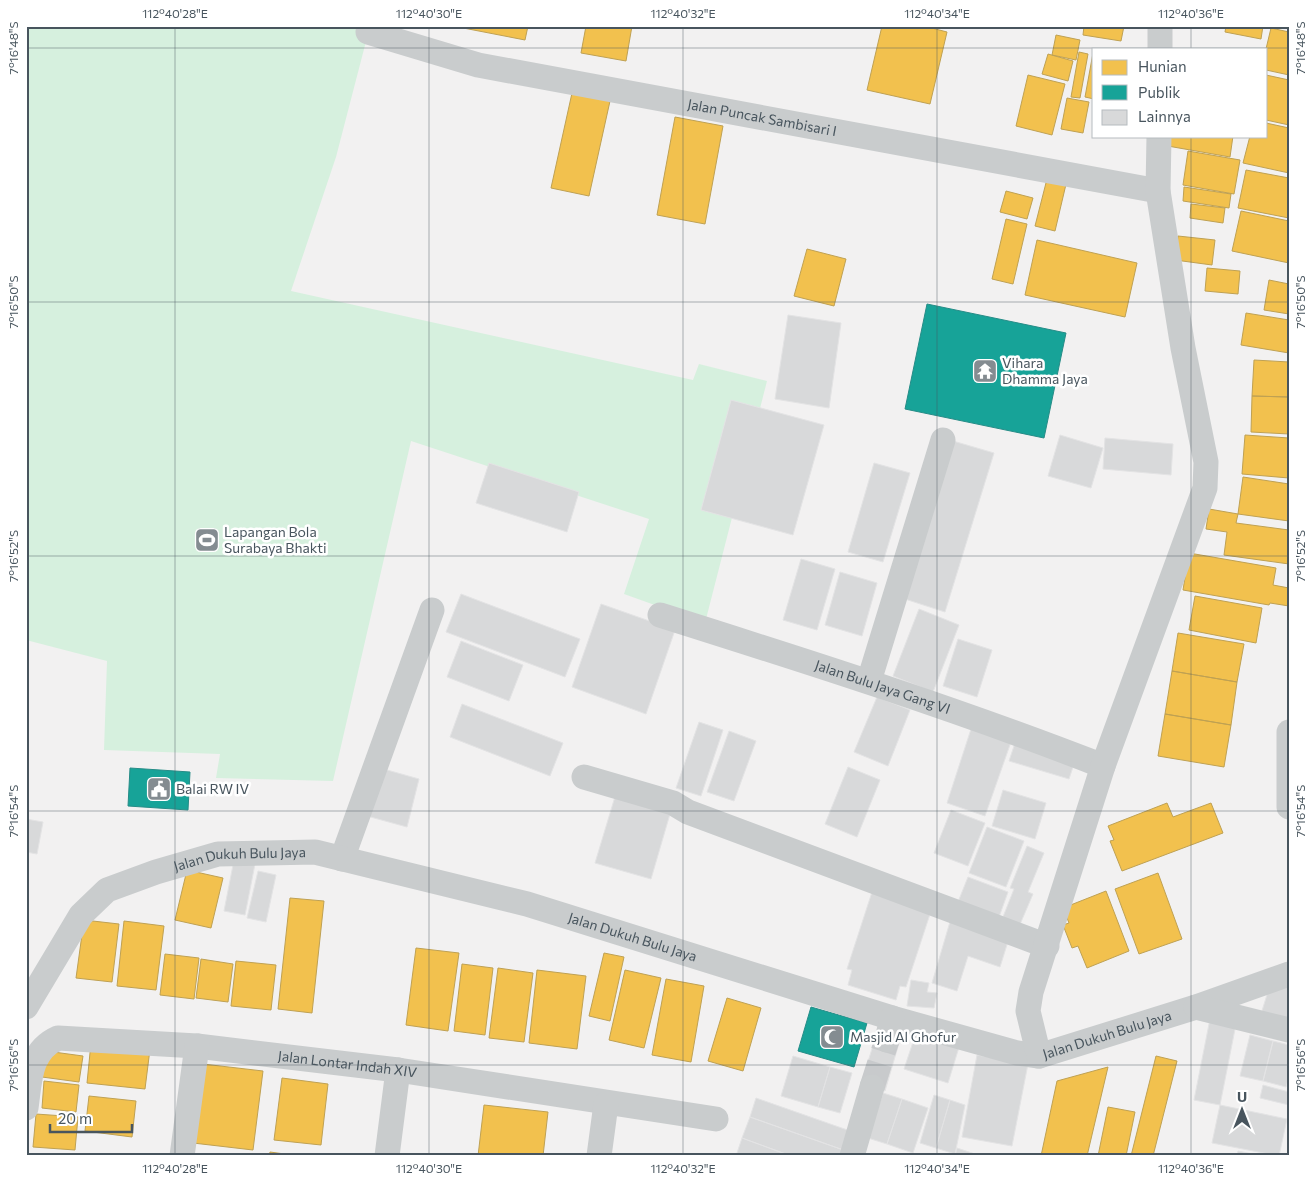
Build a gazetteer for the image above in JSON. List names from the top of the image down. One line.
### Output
{"streets":{"street":["Jalan Puncak Sambisari I","Jalan Bulu Jaya Gang VI","Jalan Dukuh Bulu Jaya","Jalan Lontar Indah XIV"]},"places":{"temple":["Vihara Dhamma Jaya"],"sports":["Lapangan Bola Surabaya Bhakti"],"public building":["Balai RW IV"],"mosque":["Masjid Al Ghofur"]},"legend":["Hunian","Publik","Lainnya"],"scale_bar":"20 m","north":"top","coordinates":["112°40'28\"E","112°40'30\"E","112°40'32\"E","112°40'34\"E","112°40'36\"E","7°16'48\"S","7°16'50\"S","7°16'52\"S","7°16'54\"S","7°16'56\"S"]}
